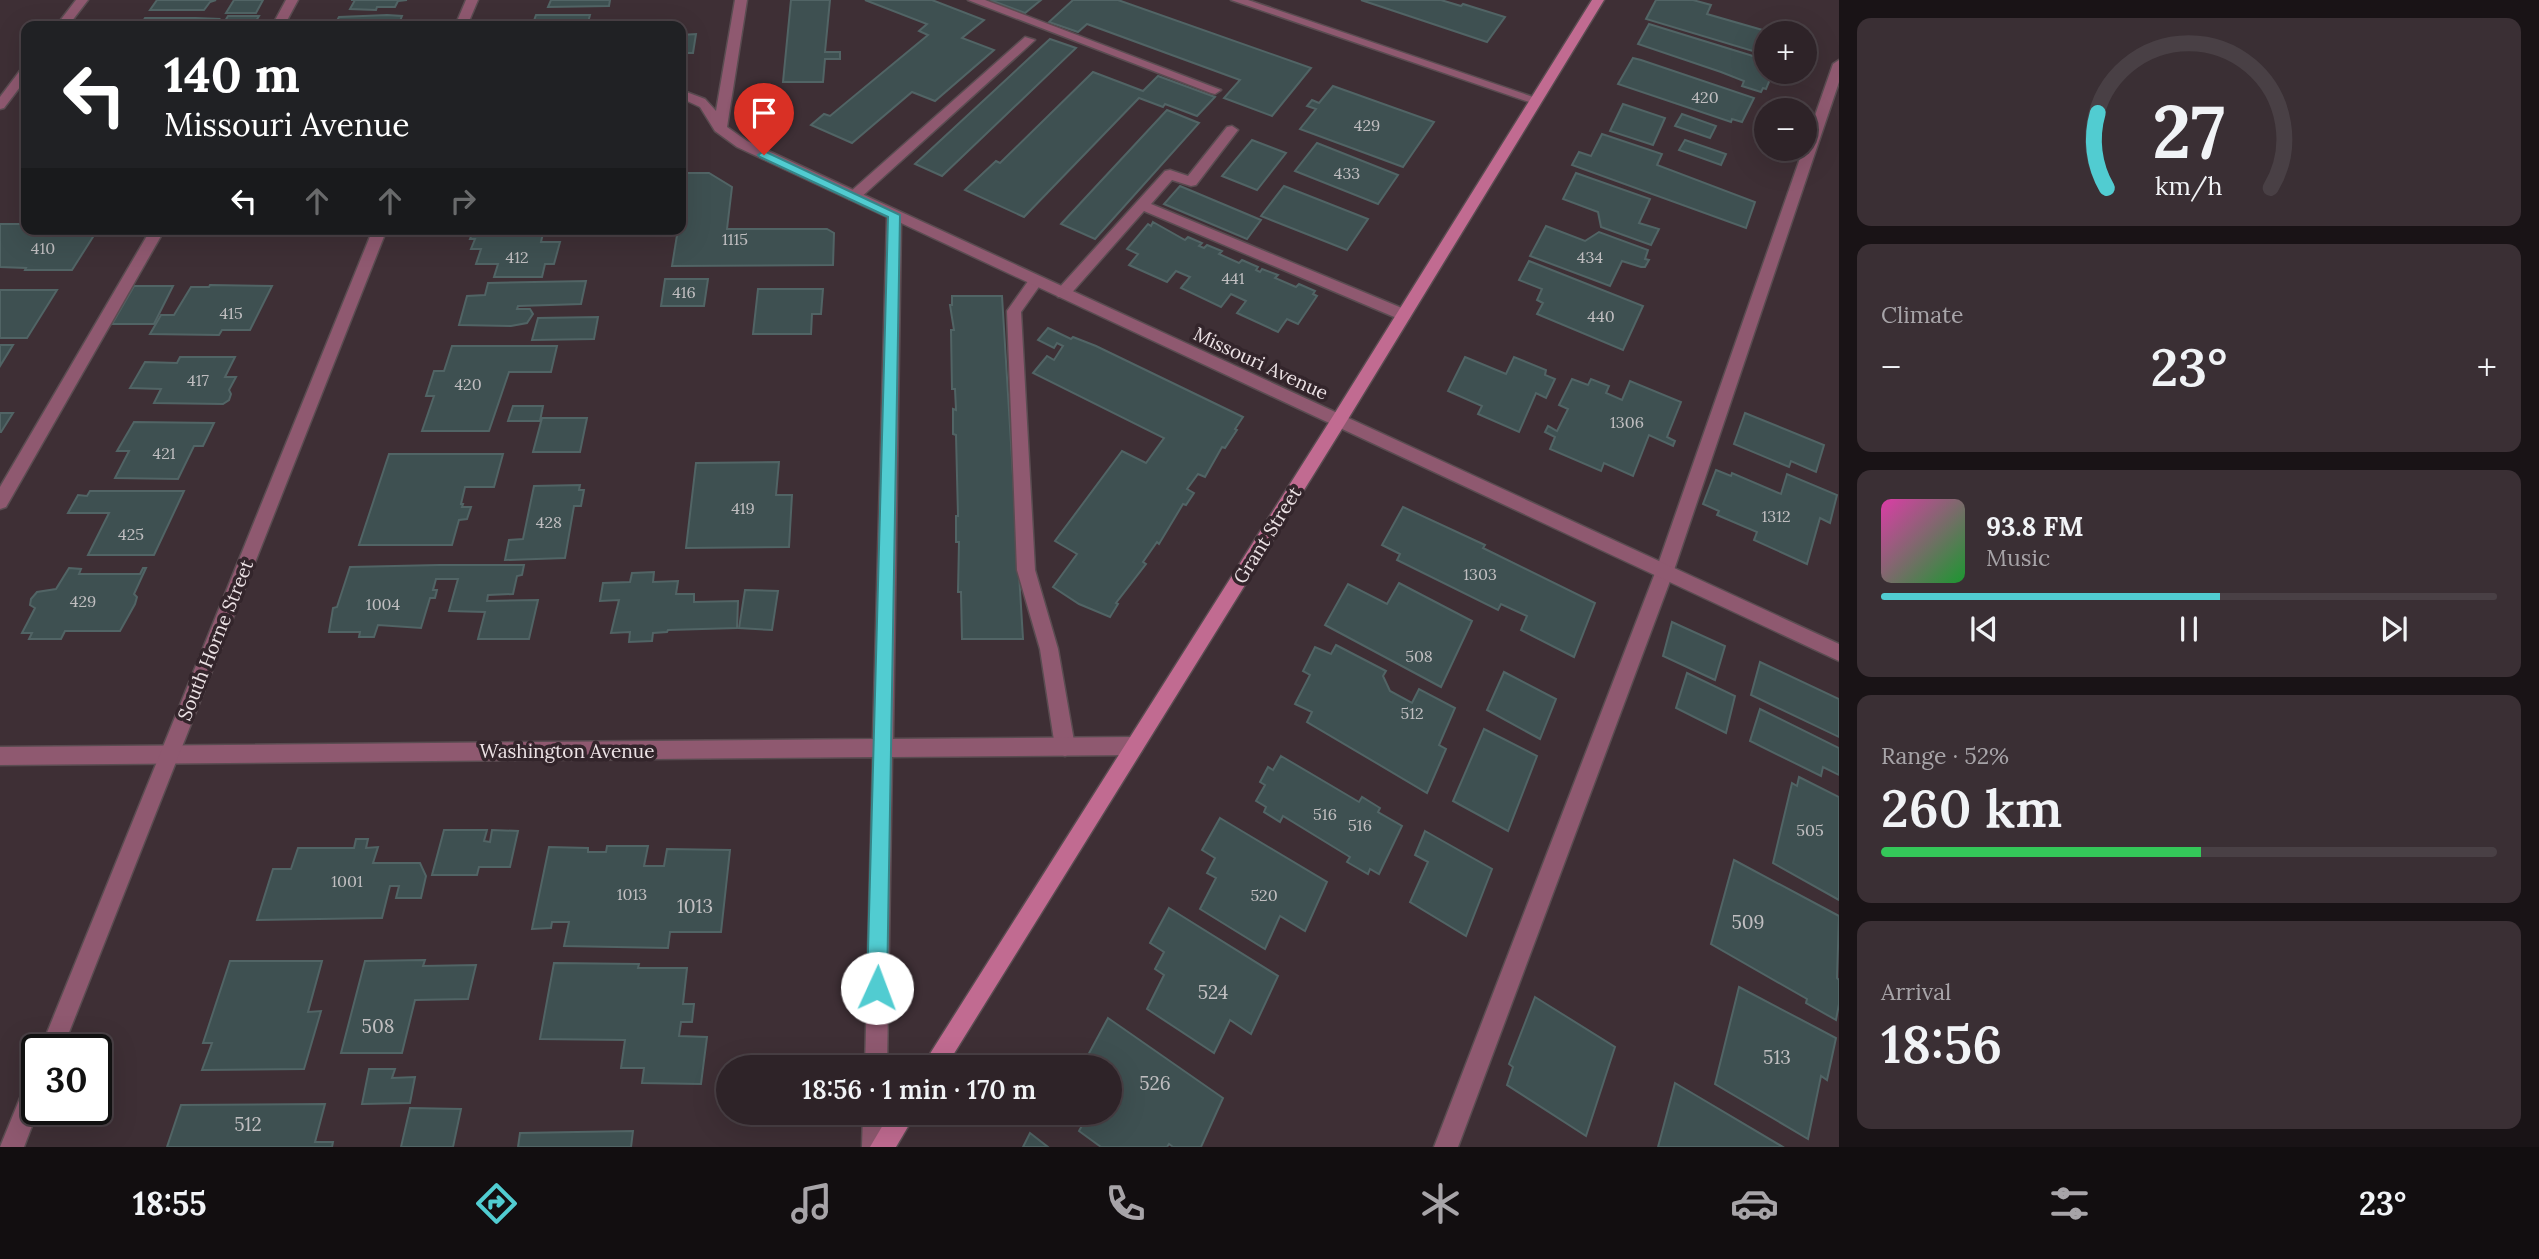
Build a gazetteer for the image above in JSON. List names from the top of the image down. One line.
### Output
{"streets":{"main road":["Grant Street"],"street":["Missouri Avenue","South Horne Street","Washington Avenue"]},"crossings":[["Missouri Avenue","Grant Street"],["Grant Street","Washington Avenue"],["South Horne Street","Washington Avenue"]],"house_numbers":["420","429","433","1115","410","412","434","441","416","415","440","417","420","1306","421","419","1312","428","425","1303","429","1004","508","512","516","516","505","1001","1013","520","1013","509","524","508","513","526","512"],"page":{"map_buttons":["+","−"],"turn":["140 m","Missouri Avenue"],"tile":["Climate",["Range · 52%","260 km"],["Arrival","18:56"]],"heat":["−","23°","+"],"song":["93.8 FM","Music"],"limit":"30","trip":"18:56 · 1 min · 170 m","tabs":["18:55","23°"],"gauge":["27","km/h"]}}
